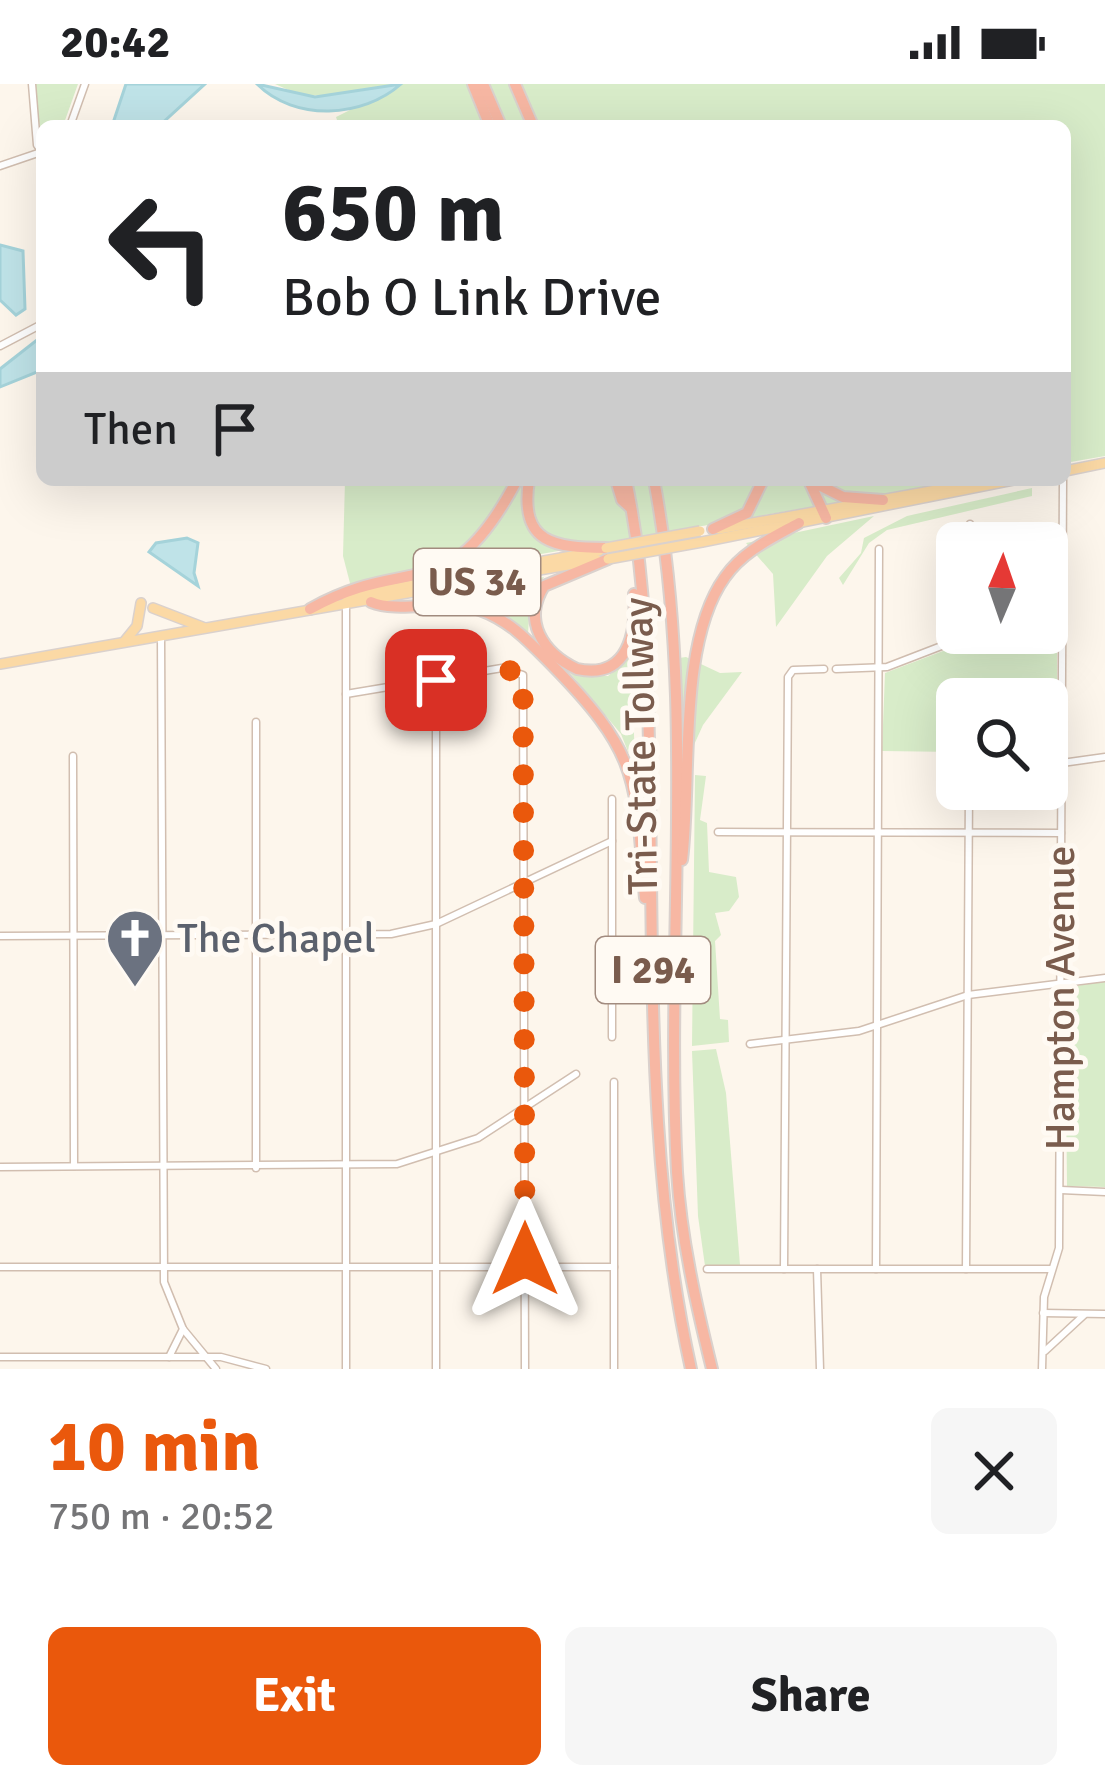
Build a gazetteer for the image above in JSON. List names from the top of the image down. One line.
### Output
{"streets":{"highway":["Tri-State Tollway","I 294"],"main road":["US 34"],"street":["Hampton Avenue"]},"places":{"church":["The Chapel"]},"north":"top","page":{"status":"20:42","turn":["650 m","Bob O Link Drive"],"then":"Then","heading":["10 min","750 m · 20:52"],"buttons":["Exit","Share"]}}
